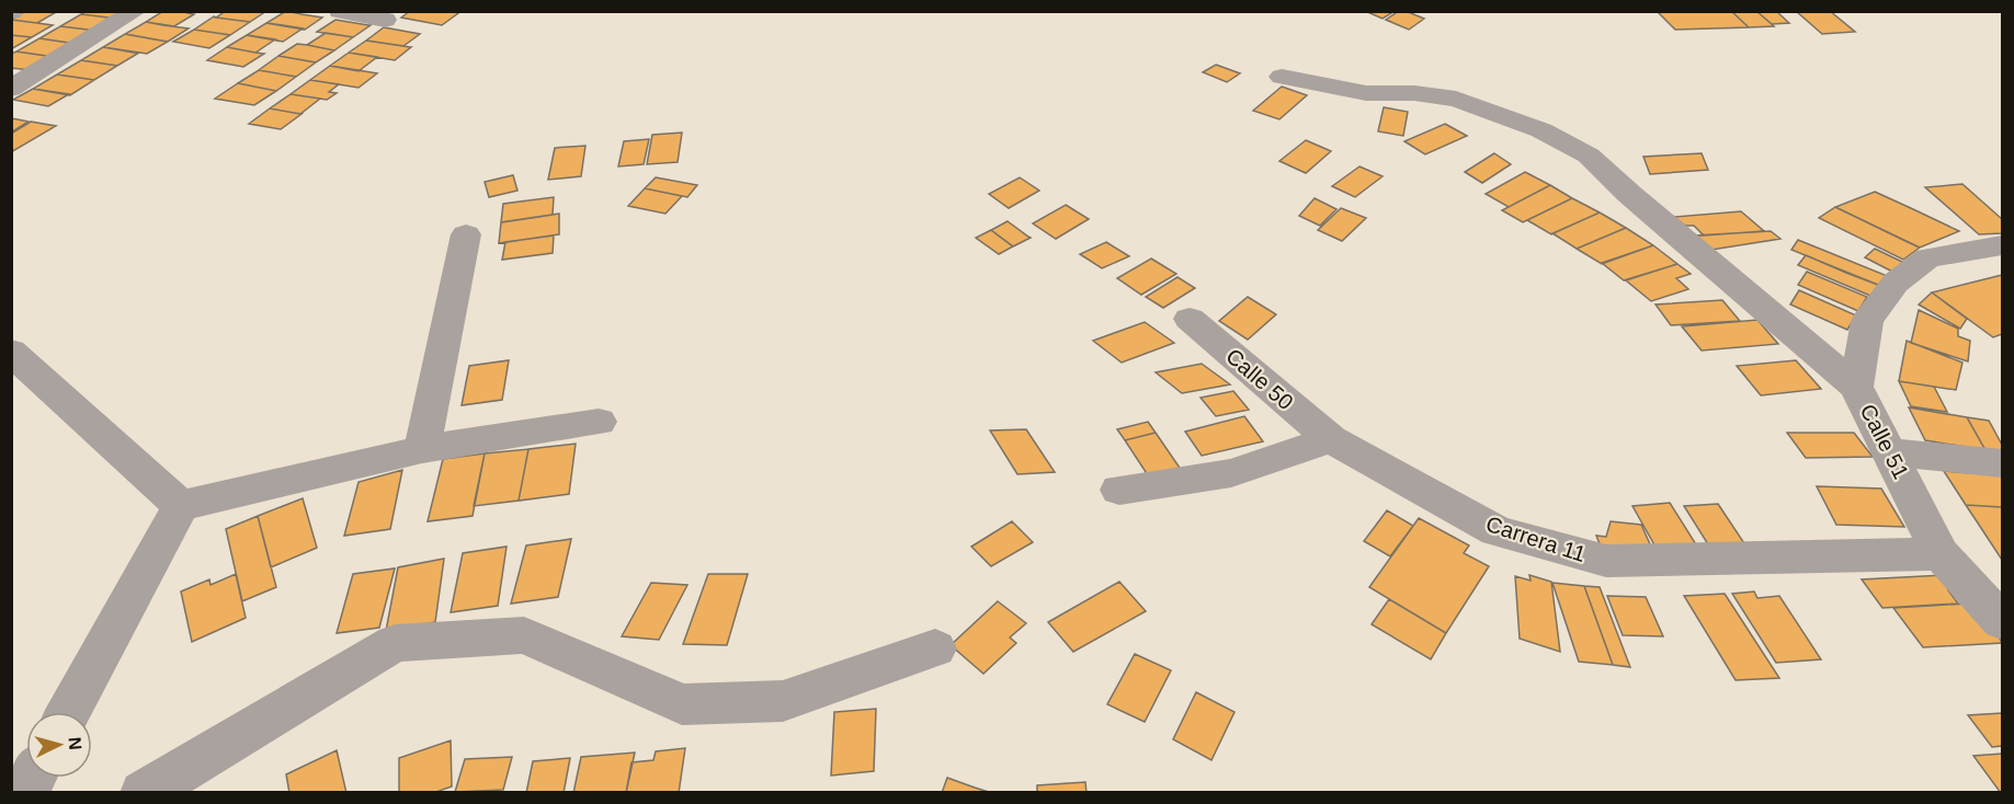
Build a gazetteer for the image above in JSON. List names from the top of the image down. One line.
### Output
{"streets":{"street":["Calle 50","Calle 51","Carrera 11"]},"crossings":[["Calle 50","Carrera 11"],["Calle 51","Carrera 11"]],"north":"right"}
